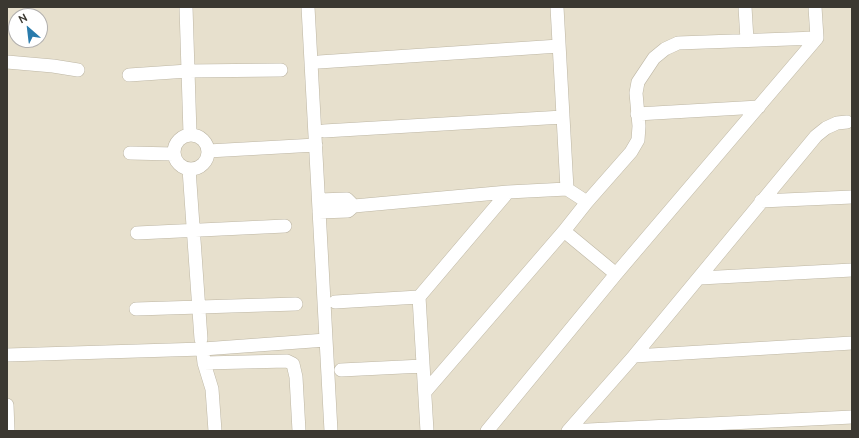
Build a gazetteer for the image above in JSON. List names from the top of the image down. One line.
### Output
{"north":"top left"}
